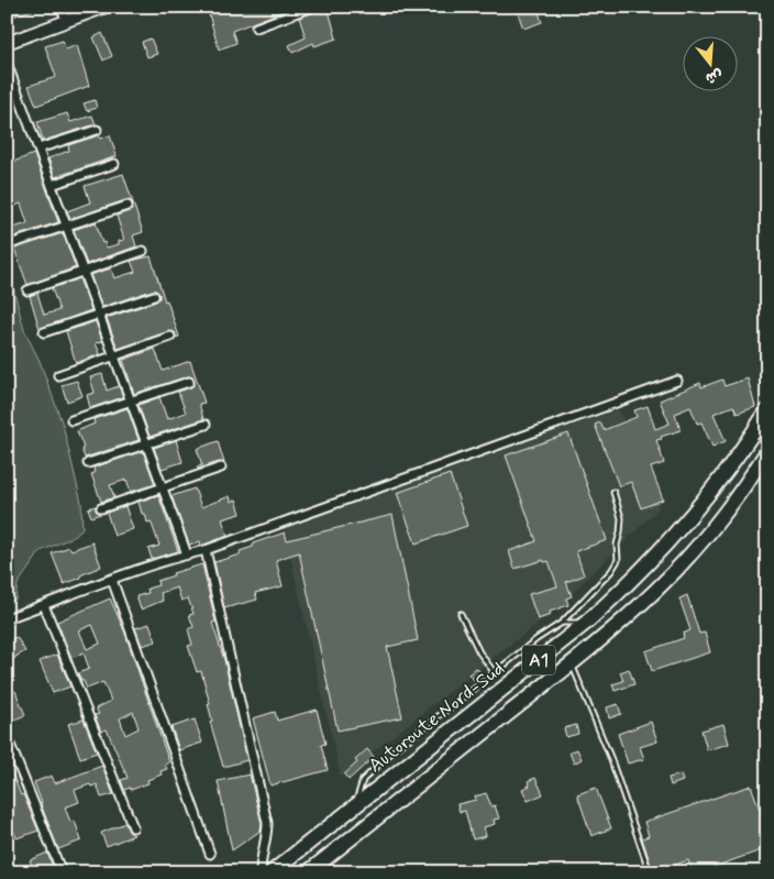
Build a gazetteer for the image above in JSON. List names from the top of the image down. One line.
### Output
{"streets":{"highway":["A1","Autoroute Nord-Sud"]},"north":"bottom"}
